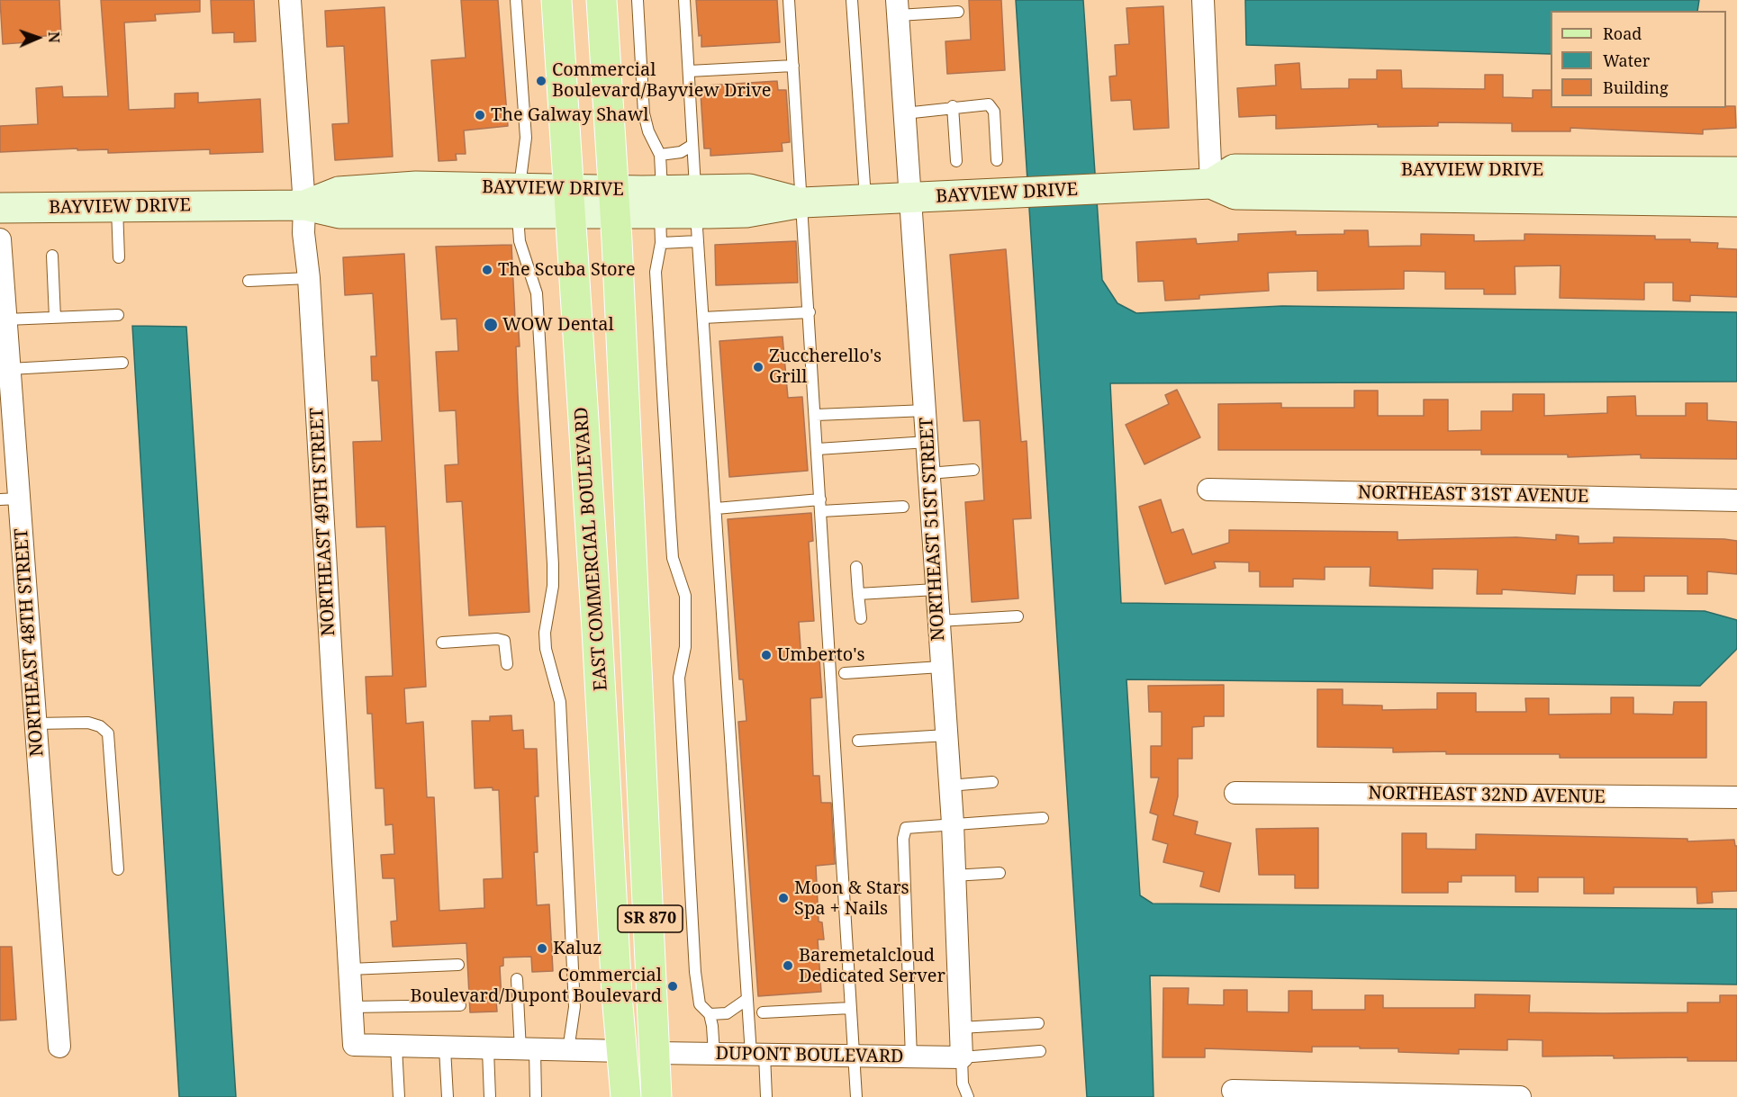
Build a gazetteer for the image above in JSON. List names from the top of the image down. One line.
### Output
{"streets":{"main road":["EAST COMMERCIAL BOULEVARD","SR 870"],"street":["BAYVIEW DRIVE","NORTHEAST 31ST AVENUE","NORTHEAST 49TH STREET","NORTHEAST 51ST STREET","NORTHEAST 48TH STREET","NORTHEAST 32ND AVENUE","DUPONT BOULEVARD"]},"crossings":[["BAYVIEW DRIVE","NORTHEAST 49TH STREET"],["BAYVIEW DRIVE","NORTHEAST 51ST STREET"],["BAYVIEW DRIVE","EAST COMMERCIAL BOULEVARD"],["BAYVIEW DRIVE","SR 870"],["NORTHEAST 51ST STREET","DUPONT BOULEVARD"],["SR 870","DUPONT BOULEVARD"]],"places":["Commercial Boulevard/Bayview Drive","The Galway Shawl","The Scuba Store","WOW Dental","Zuccherello's Grill","Umberto's","Moon & Stars Spa + Nails","Kaluz","Baremetalcloud Dedicated Server","Commercial Boulevard/Dupont Boulevard"],"legend":["Road","Water","Building"],"north":"right"}
